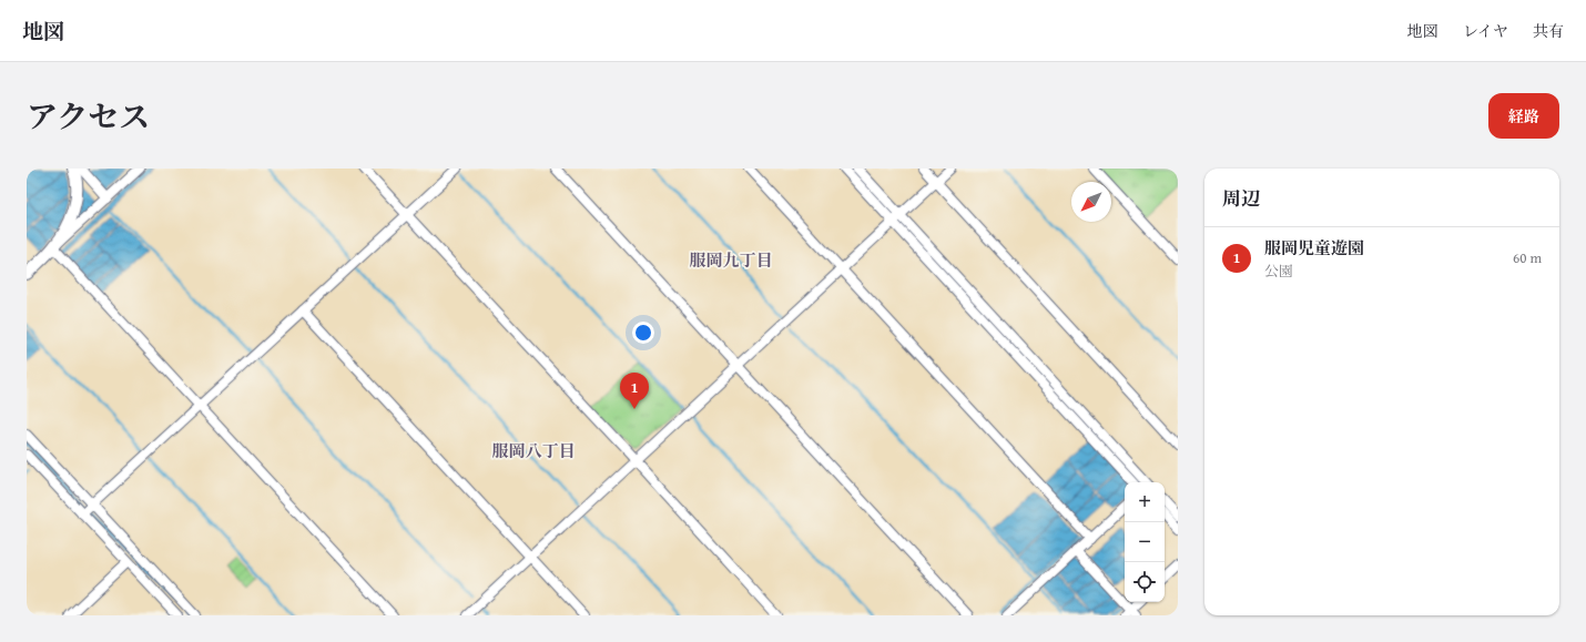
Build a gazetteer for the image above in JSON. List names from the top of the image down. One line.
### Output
{"districts":["服岡九丁目","服岡八丁目"],"north":"bottom left","page":{"header":"地図","nav":["地図","レイヤ","共有"],"title":"アクセス","buttons":"経路","heading":"周辺","list":[{"mark":"1","name":"服岡児童遊園","note":"公園","value":"60 m"}],"pins":"1","map_buttons":["+","−"]}}
